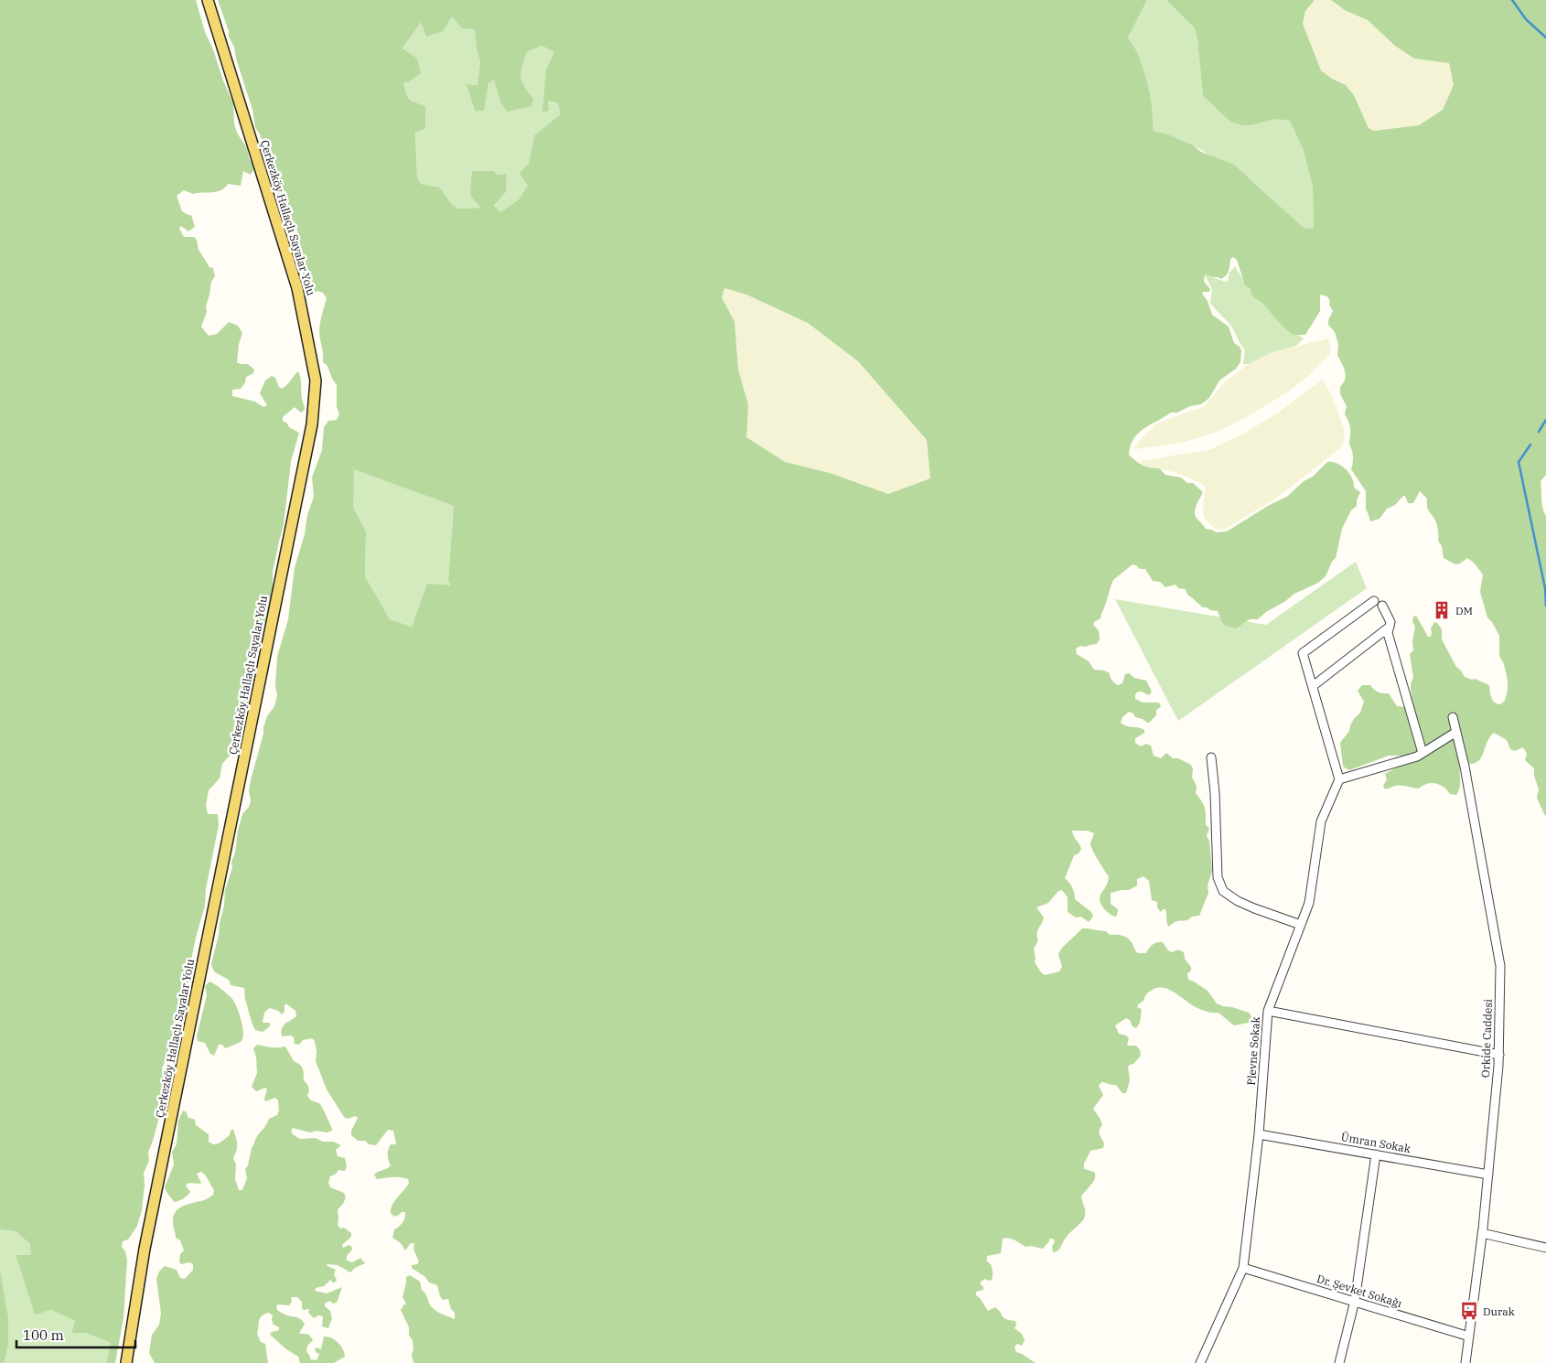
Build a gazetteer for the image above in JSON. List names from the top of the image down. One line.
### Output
{"streets":{"main road":["Çerkezköy Hallaçlı Sayalar Yolu"],"street":["Orkide Caddesi","Plevne Sokak","Ümran Sokak","Dr. Şevket Sokağı"]},"crossings":[["Orkide Caddesi","Ümran Sokak"],["Orkide Caddesi","Dr. Şevket Sokağı"],["Plevne Sokak","Ümran Sokak"],["Plevne Sokak","Dr. Şevket Sokağı"]],"places":{"building":["DM"],"bus stop":["Durak"]},"scale_bar":"100 m"}
